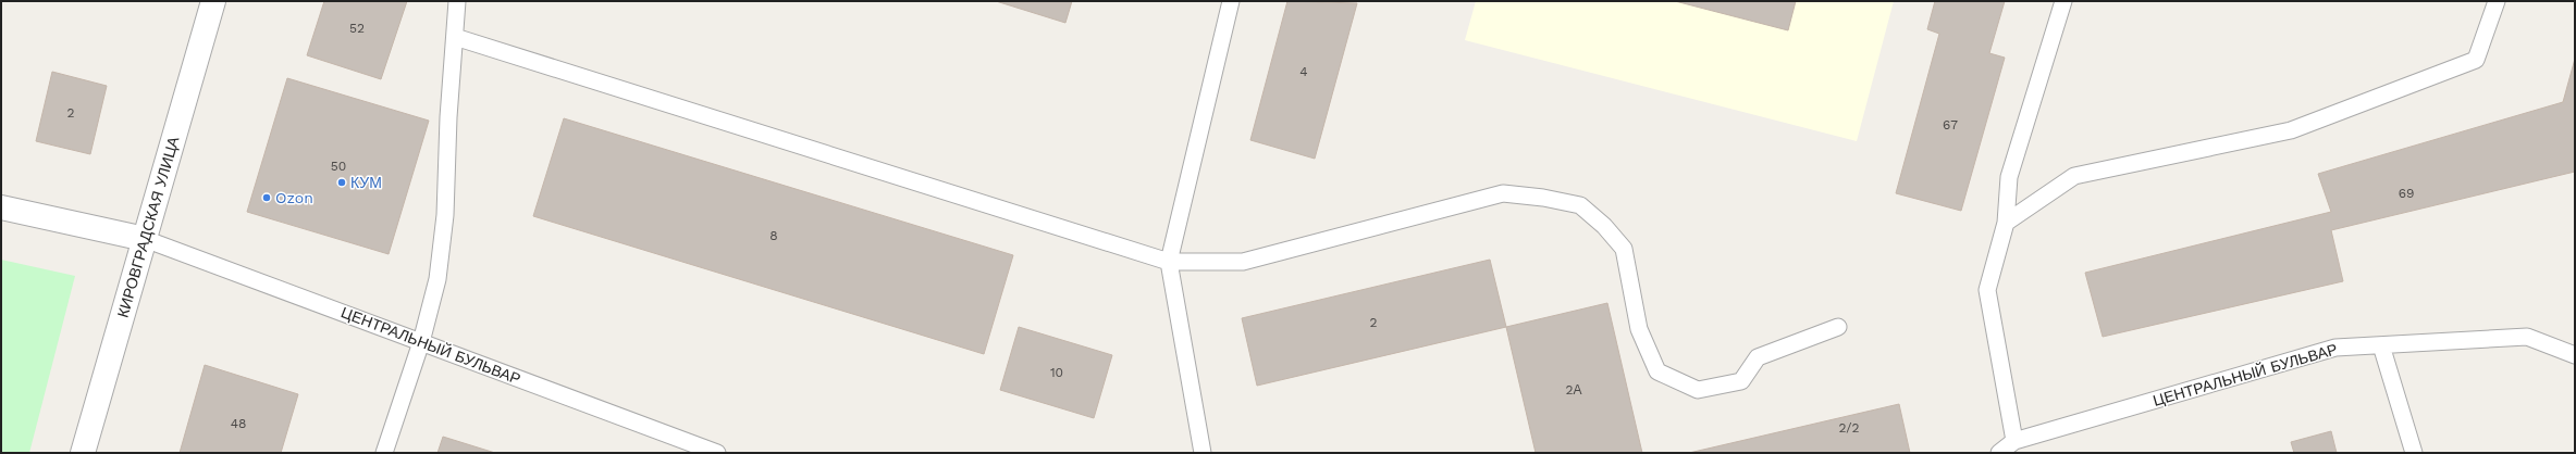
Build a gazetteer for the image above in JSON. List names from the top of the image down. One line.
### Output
{"streets":{"street":["КИРОВГРАДСКАЯ УЛИЦА"],"lane":["ЦЕНТРАЛЬНЫЙ БУЛЬВАР"]},"crossings":[["КИРОВГРАДСКАЯ УЛИЦА","ЦЕНТРАЛЬНЫЙ БУЛЬВАР"]],"places":["КУМ","Ozon"],"house_numbers":["52","4","2","67","50","69","8","2","10","2А","48","2/2"]}
